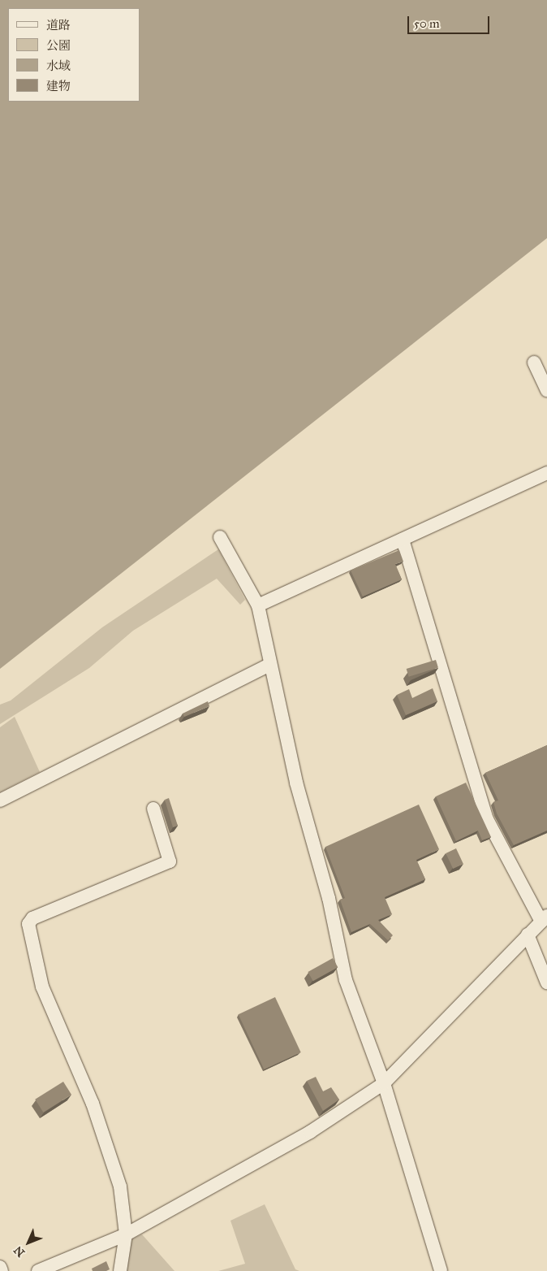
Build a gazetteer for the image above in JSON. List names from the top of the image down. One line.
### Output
{"legend":["道路","公園","水域","建物"],"scale_bar":"50 m","north":"bottom left"}
